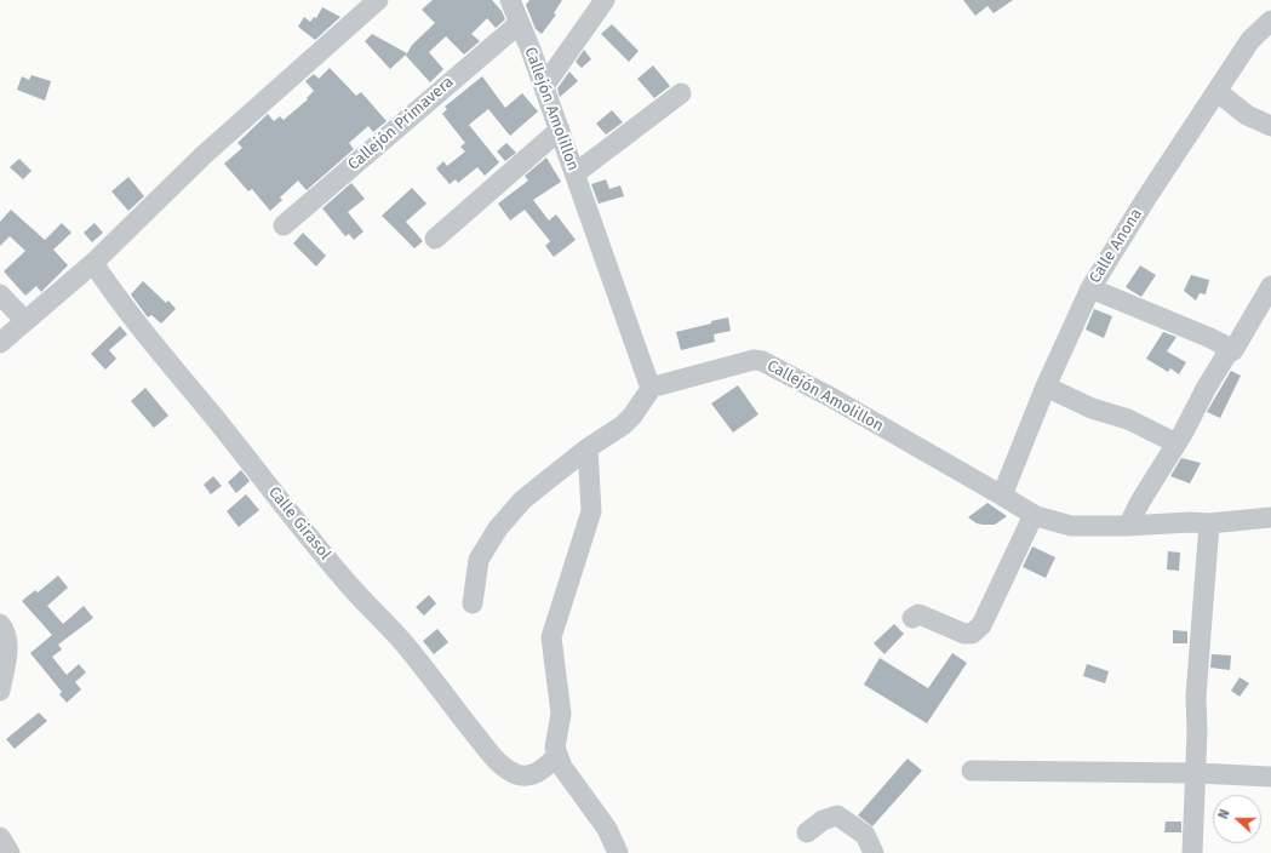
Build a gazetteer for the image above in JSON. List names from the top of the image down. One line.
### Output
{"streets":{"street":["Callejón Amolillon","Callejón Primavera","Calle Anona","Calle Girasol"]},"crossings":[["Callejón Amolillon","Callejón Primavera"],["Callejón Amolillon","Calle Anona"]],"north":"left"}
